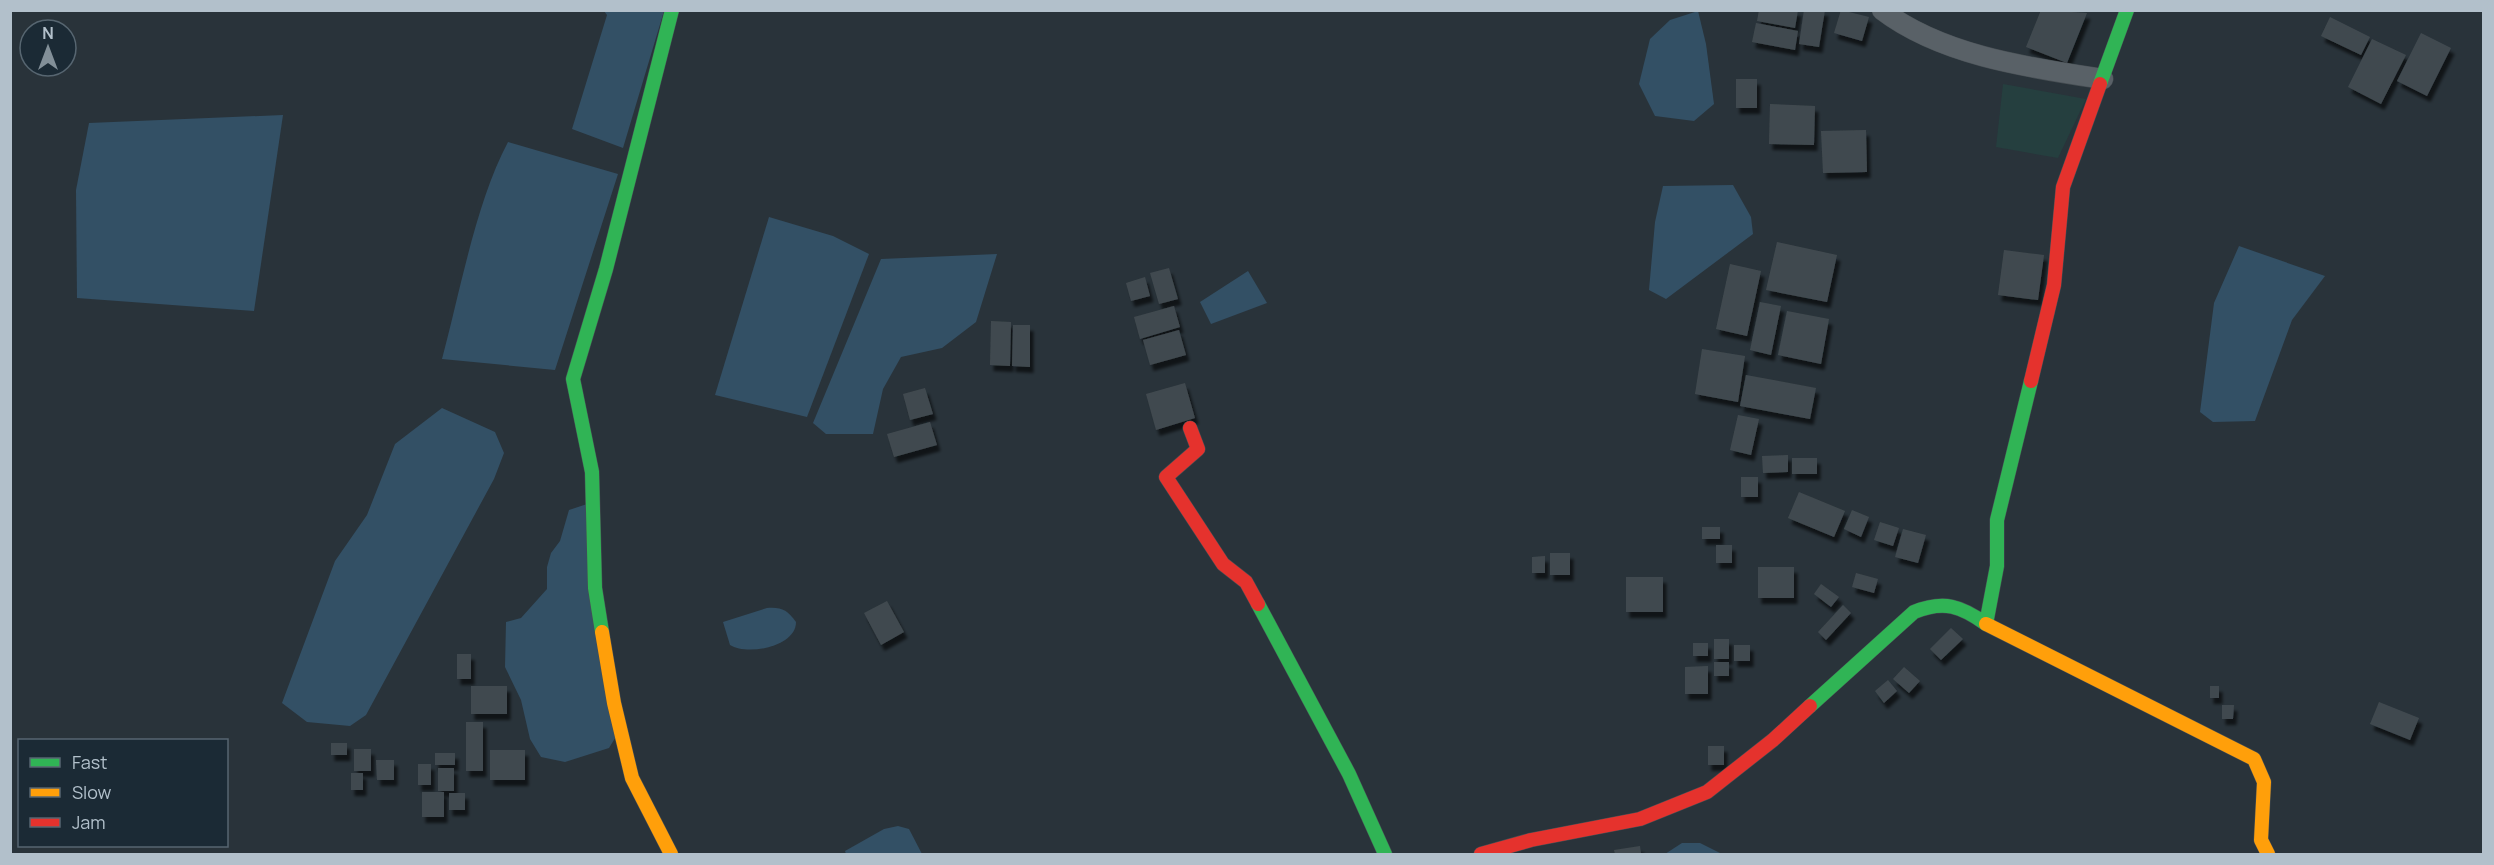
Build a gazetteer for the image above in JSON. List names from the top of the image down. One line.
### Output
{"legend":["Fast","Slow","Jam"],"north":"top"}
